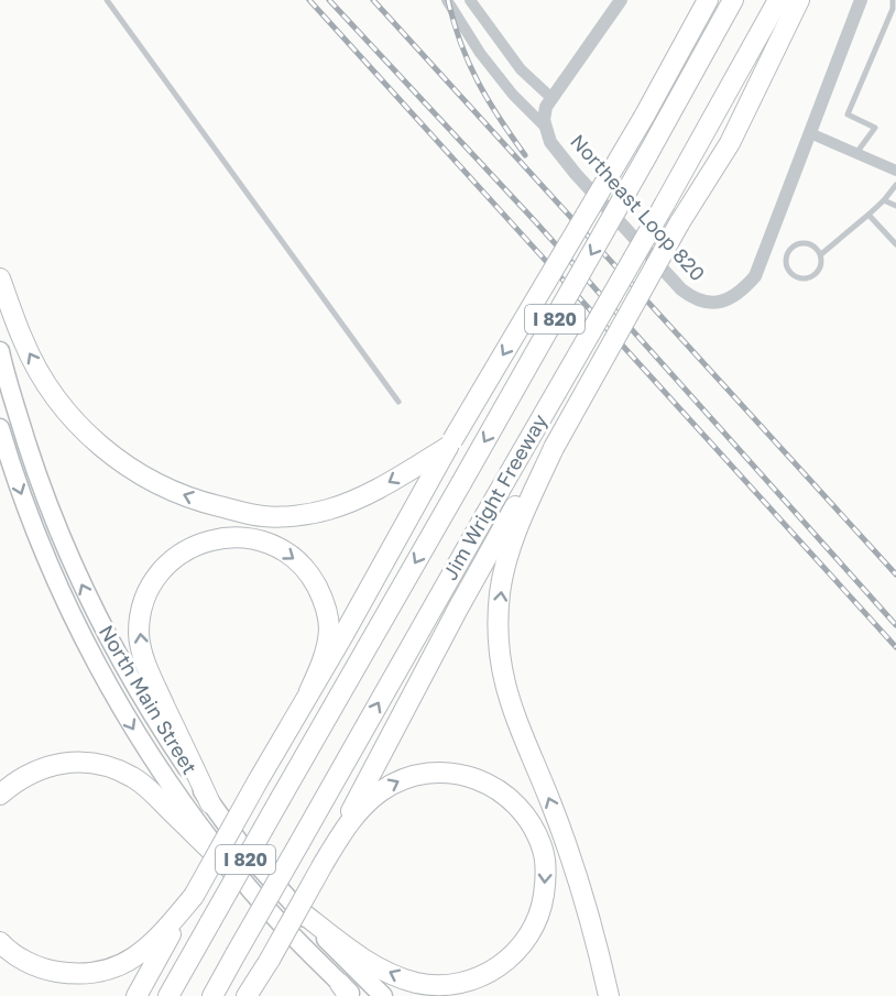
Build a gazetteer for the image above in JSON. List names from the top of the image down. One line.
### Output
{"streets":{"highway":["I 820","Jim Wright Freeway"],"main road":["North Main Street"],"street":["Northeast Loop 820"]}}
